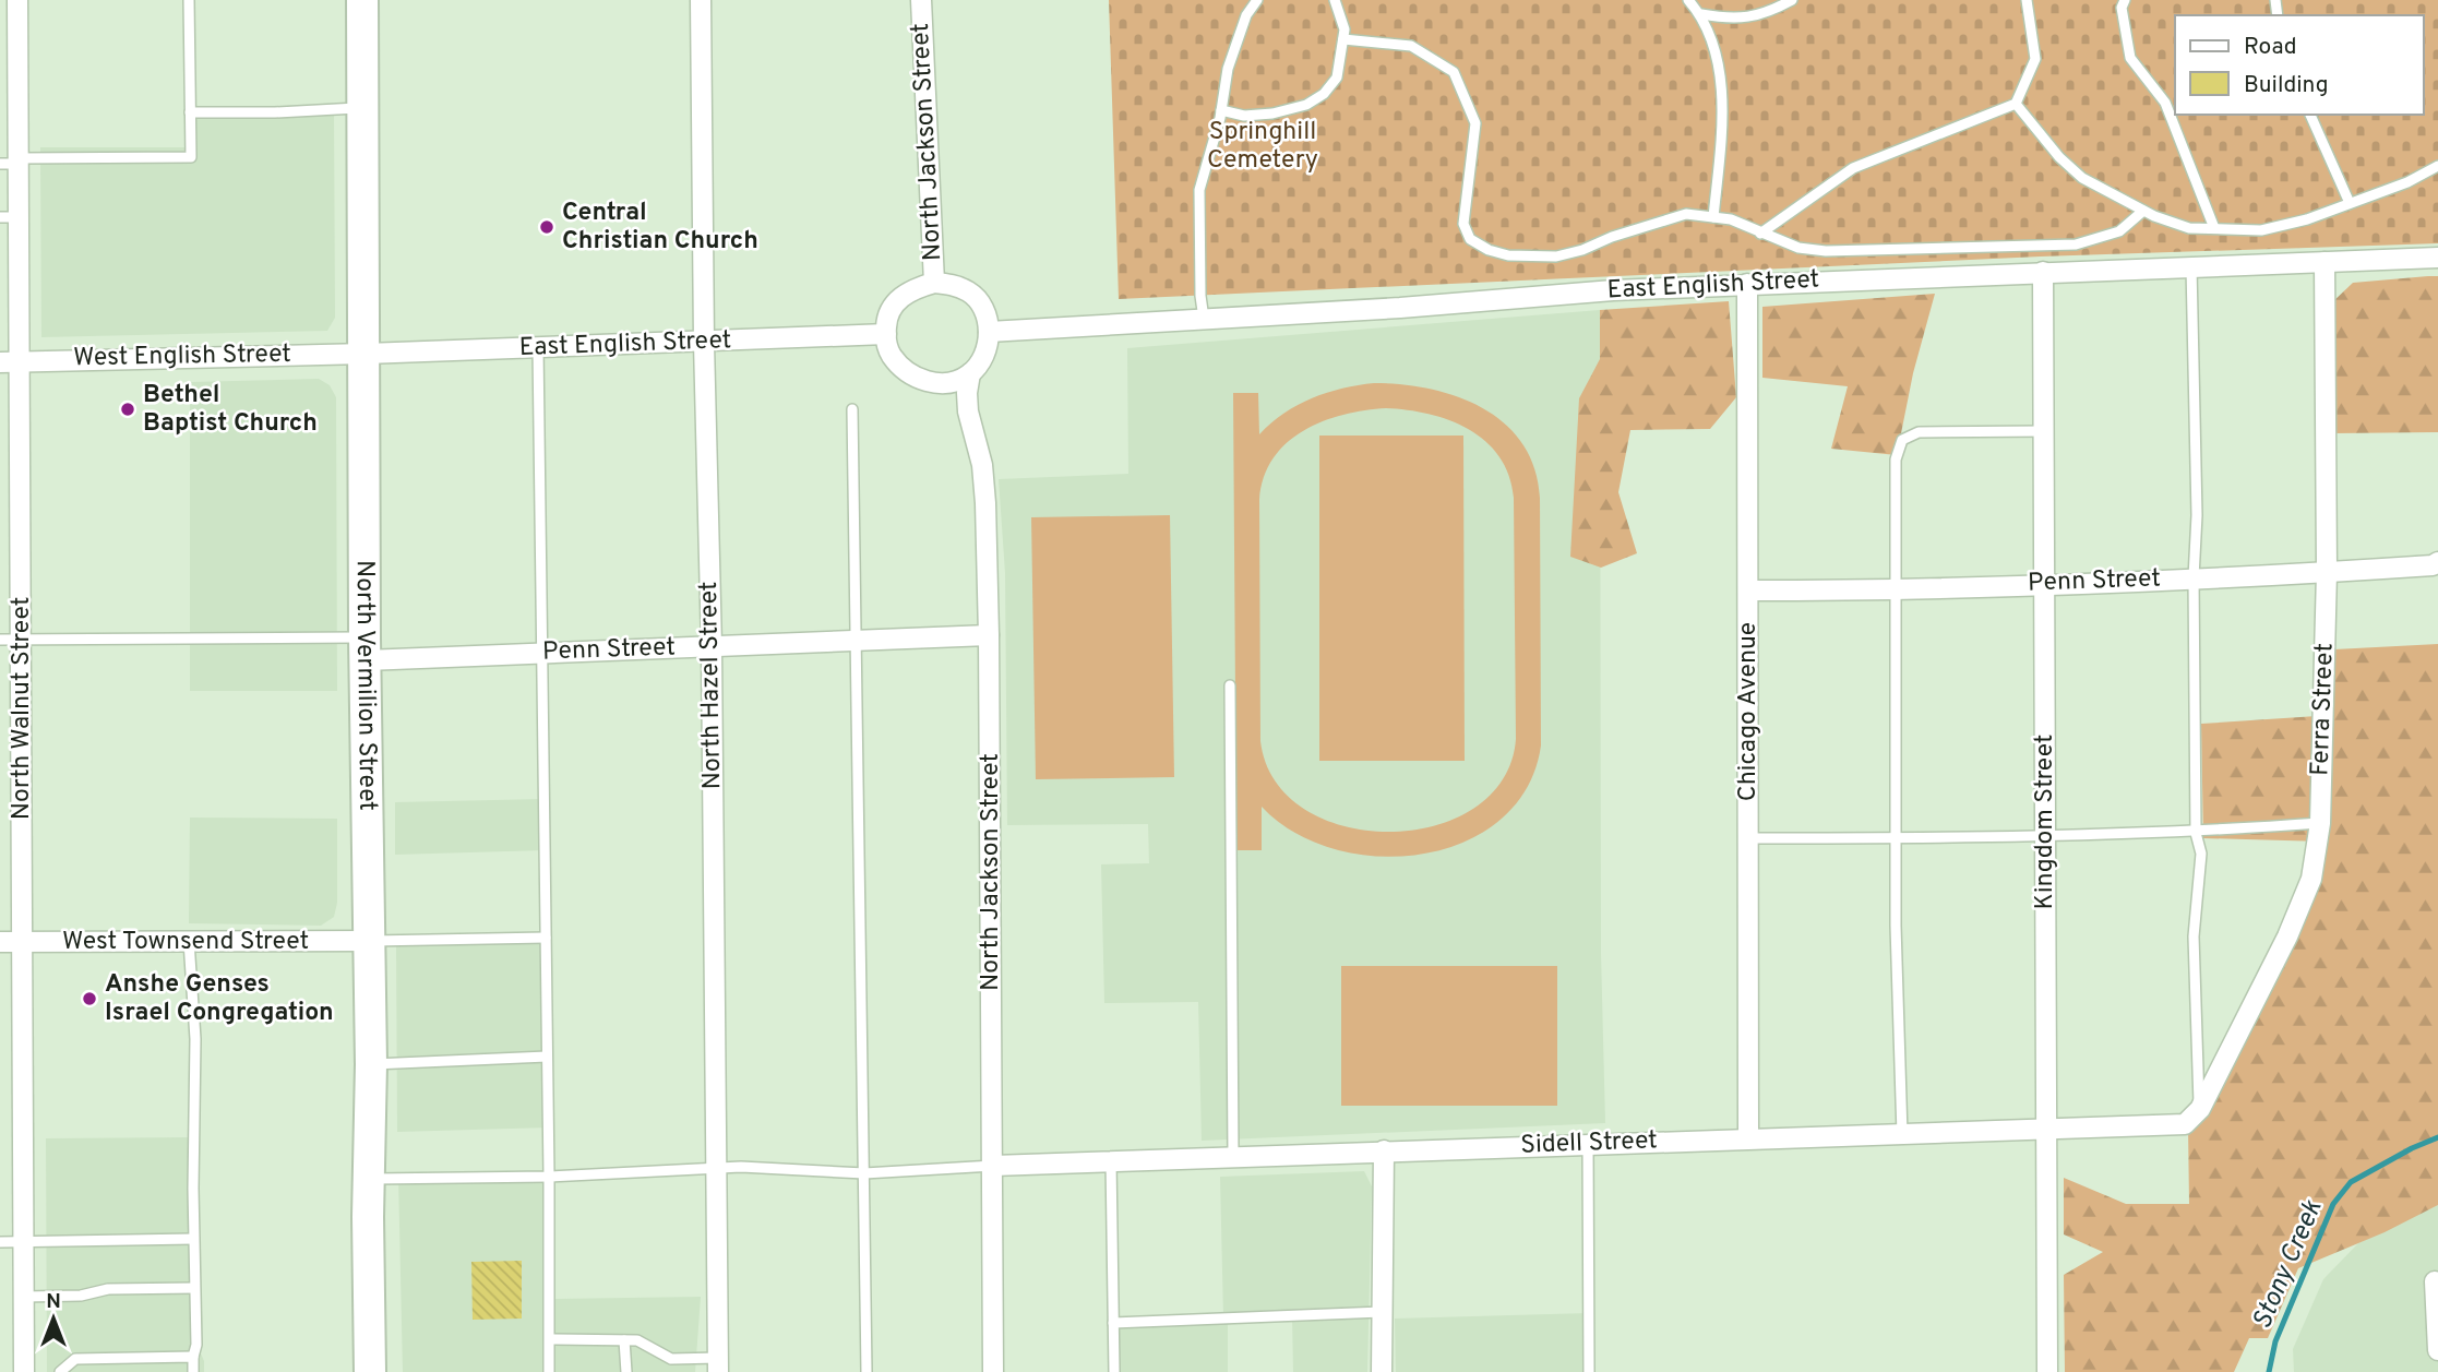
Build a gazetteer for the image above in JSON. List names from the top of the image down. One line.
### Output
{"streets":{"main road":["North Vermilion Street"],"street":["North Jackson Street","East English Street","West English Street","Penn Street","North Hazel Street","North Walnut Street","Ferra Street","Chicago Avenue","Kingdom Street","West Townsend Street","Sidell Street"]},"crossings":[["North Jackson Street","East English Street"],["North Jackson Street","Penn Street"],["North Jackson Street","Sidell Street"],["East English Street","West English Street"],["East English Street","North Hazel Street"],["East English Street","North Vermilion Street"],["East English Street","Ferra Street"],["East English Street","Chicago Avenue"],["East English Street","Kingdom Street"],["West English Street","North Vermilion Street"],["West English Street","North Walnut Street"],["Penn Street","North Hazel Street"],["Penn Street","North Vermilion Street"],["Penn Street","Ferra Street"],["Penn Street","Chicago Avenue"],["Penn Street","Kingdom Street"],["North Vermilion Street","West Townsend Street"],["North Walnut Street","West Townsend Street"],["Ferra Street","Sidell Street"],["Chicago Avenue","Sidell Street"],["Kingdom Street","Sidell Street"]],"water":["Stony Creek"],"parks":["Springhill Cemetery"],"places":["Central Christian Church","Bethel Baptist Church","Anshe Genses Israel Congregation"],"legend":["Road","Building"],"north":"top"}
